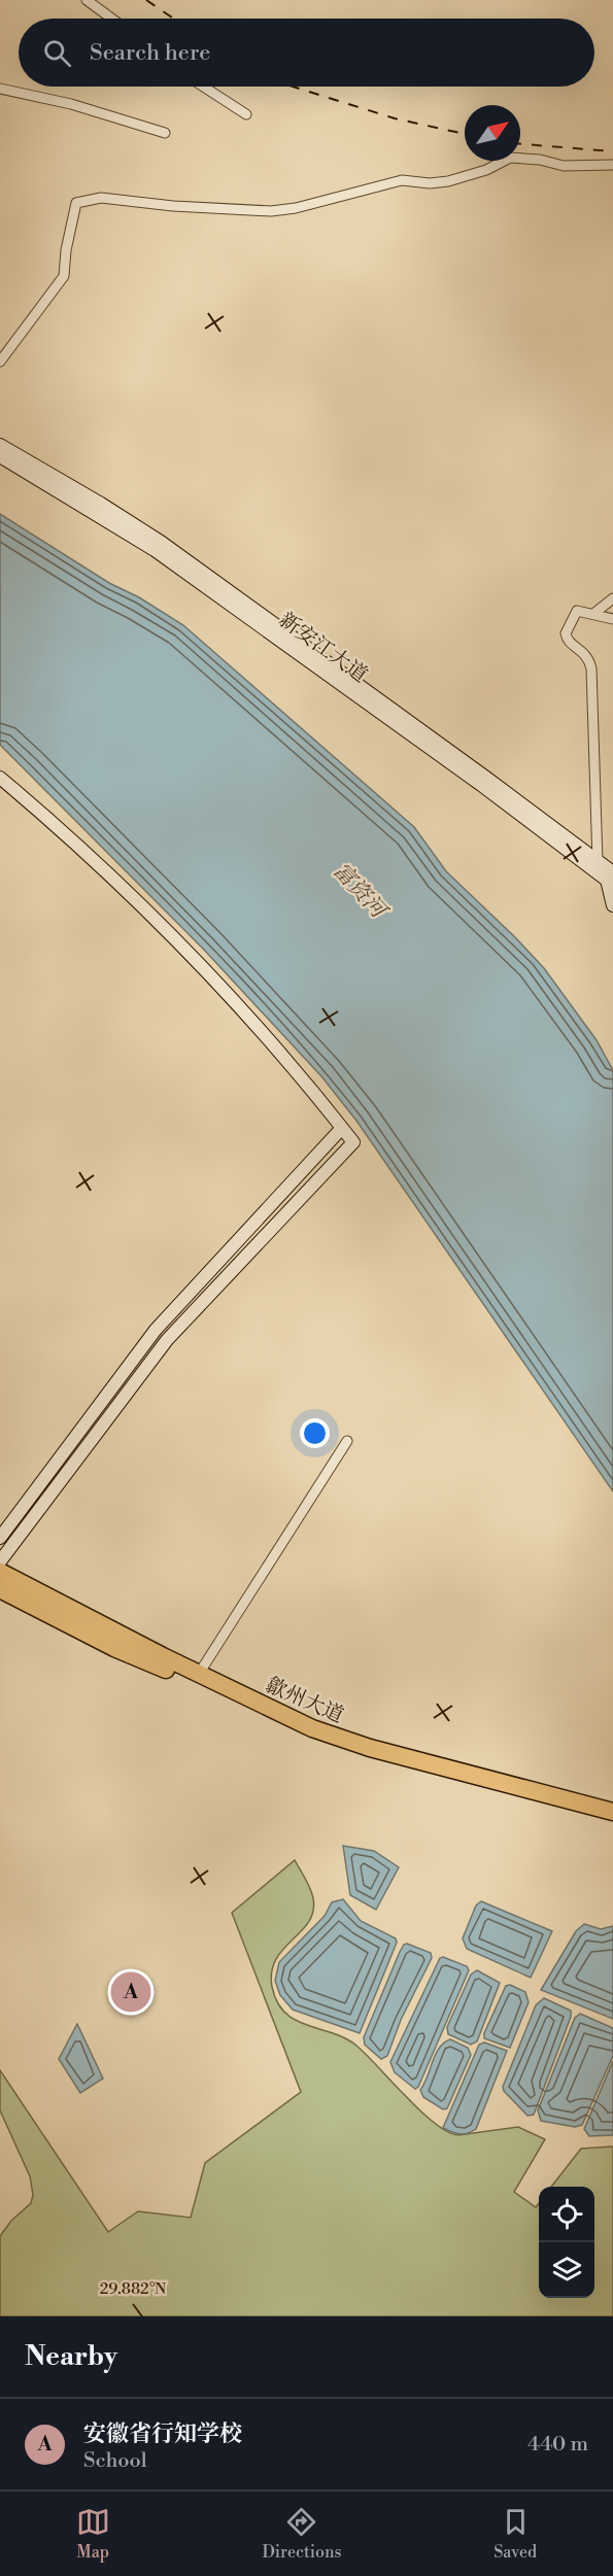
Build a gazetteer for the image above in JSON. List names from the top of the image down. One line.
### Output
{"streets":{"highway":["歙州大道"],"street":["新安江大道"]},"water":["富资河"],"north":"top right","page":{"search":"Search here","pins":"A","heading":"Nearby","list":[{"mark":"A","name":"安徽省行知学校","note":"School","value":"440 m"}],"nav":["Map","Directions","Saved"]},"coordinates":["29.882°N"]}
